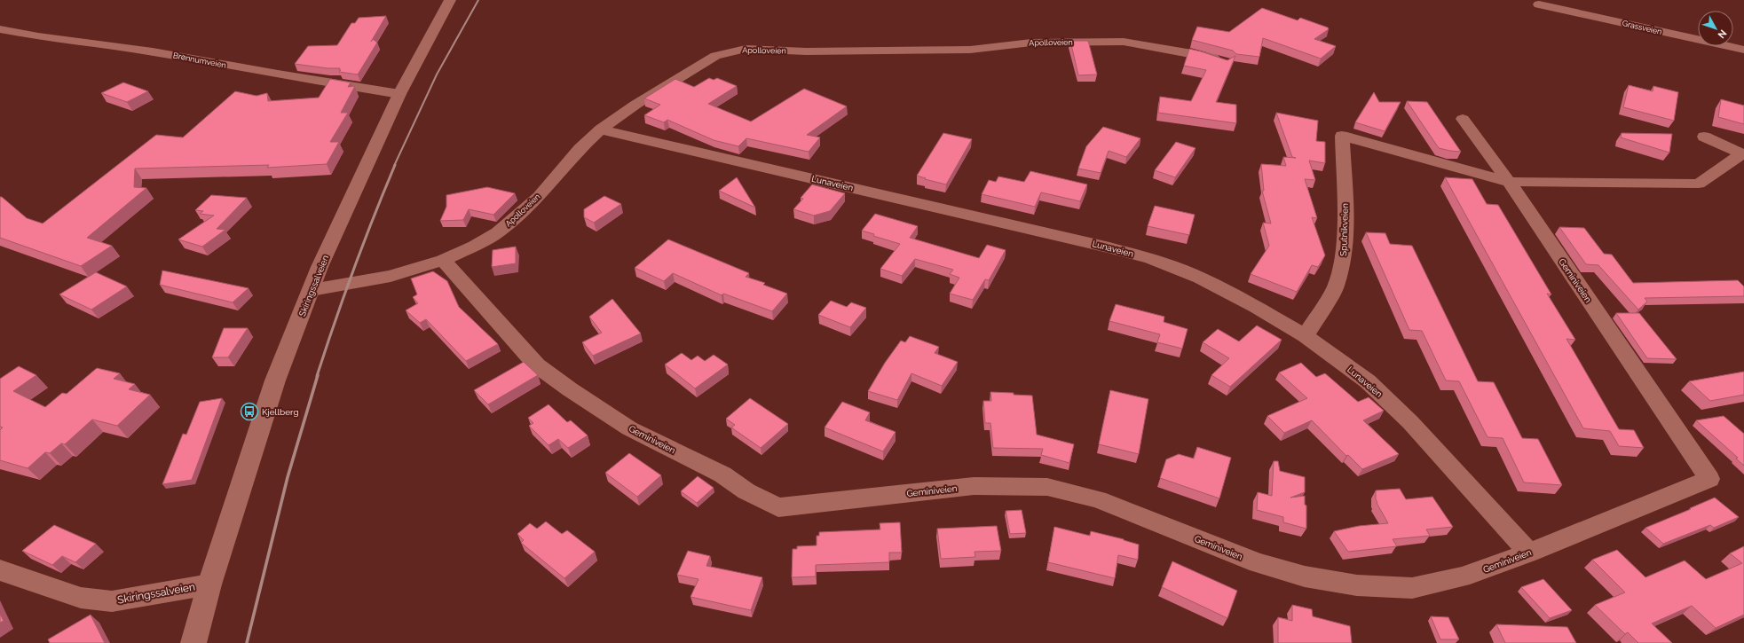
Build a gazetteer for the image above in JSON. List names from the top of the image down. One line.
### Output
{"streets":{"main road":["Skiringssalveien"],"street":["Grassveien","Apolloveien","Brønnumveien","Lunaveien","Sputnikveien","Geminiveien"]},"crossings":[["Apolloveien","Lunaveien"],["Apolloveien","Geminiveien"],["Apolloveien","Skiringssalveien"],["Brønnumveien","Skiringssalveien"],["Lunaveien","Sputnikveien"],["Lunaveien","Geminiveien"],["Sputnikveien","Geminiveien"]],"places":{"bus stop":["Kjellberg"]},"north":"bottom right"}
